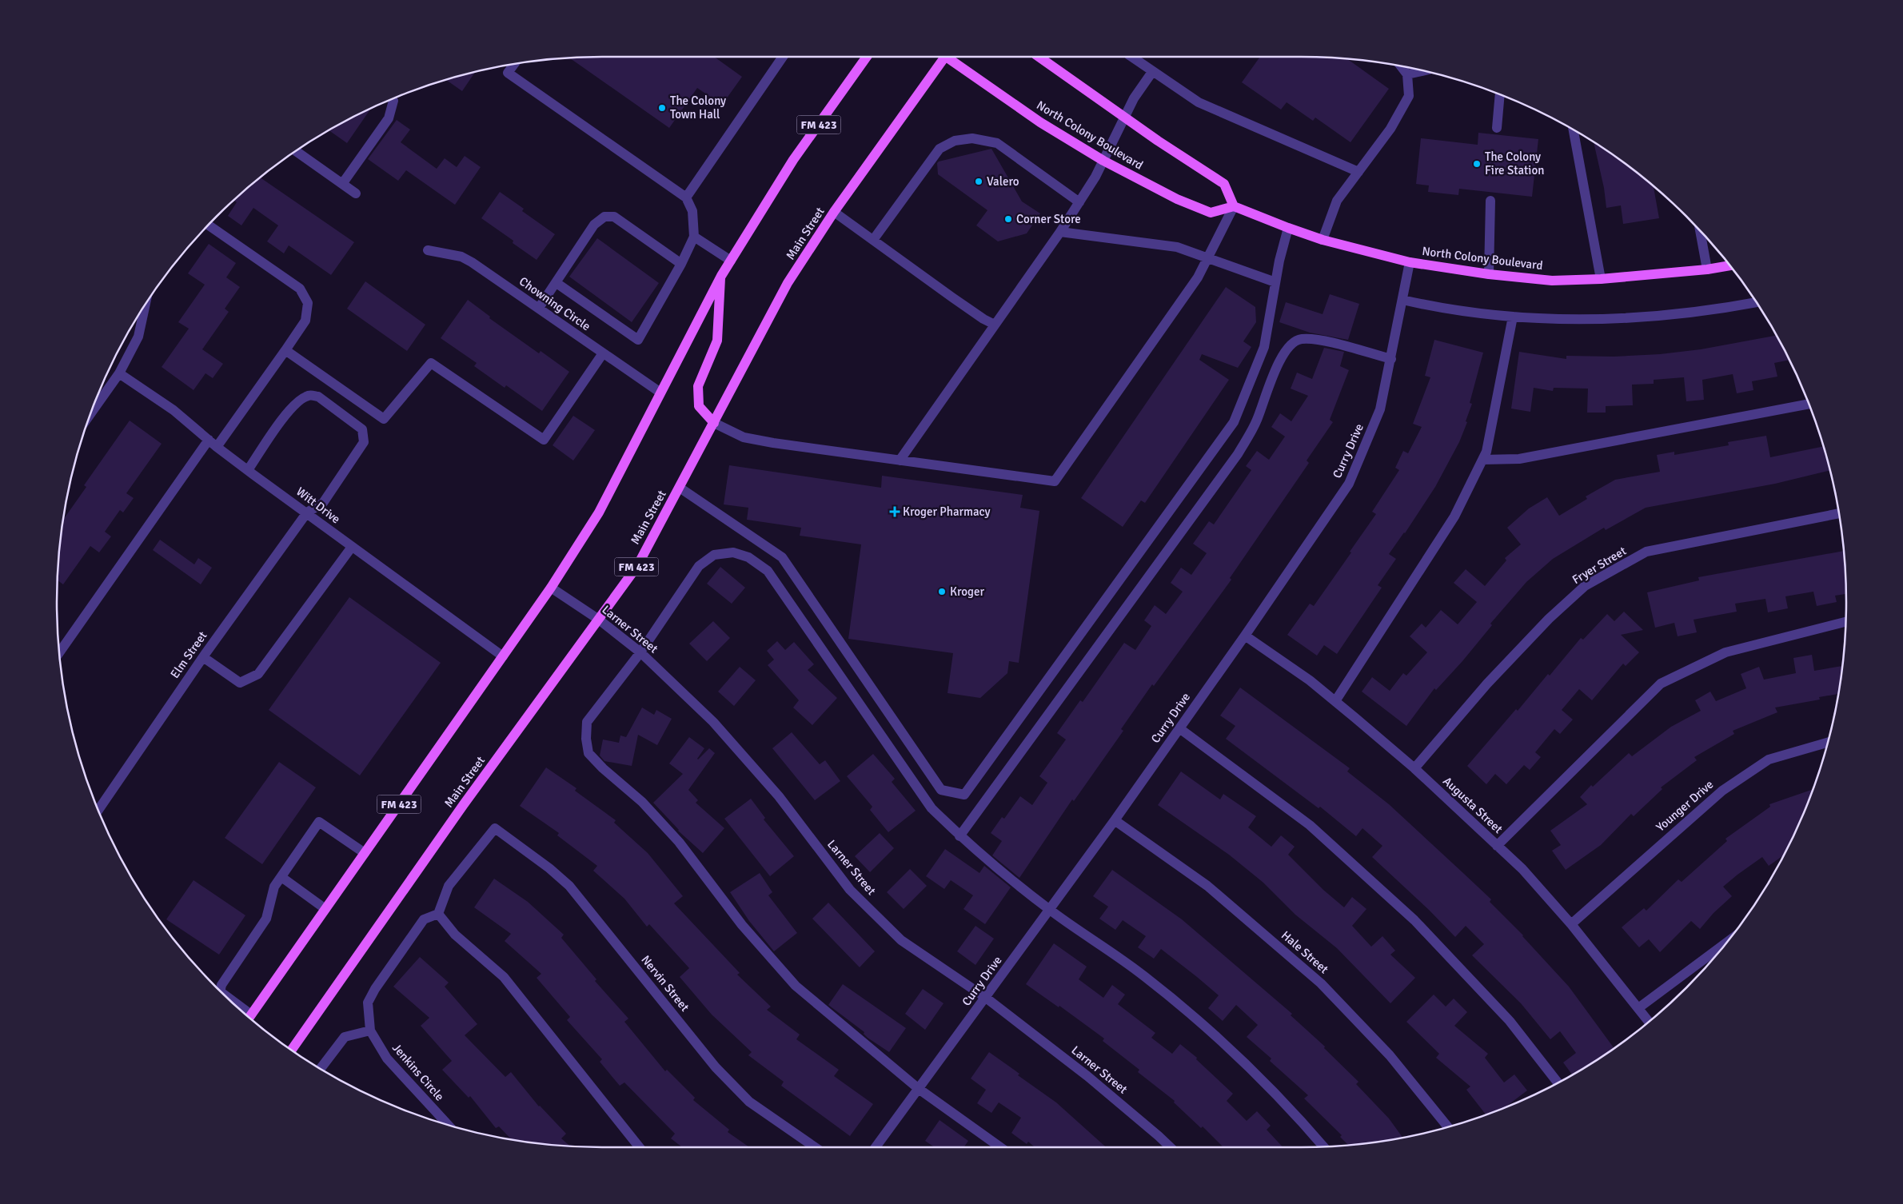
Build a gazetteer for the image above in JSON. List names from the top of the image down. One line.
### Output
{"streets":{"main road":["FM 423","North Colony Boulevard","Main Street"],"street":["Chowning Circle","Curry Drive","Witt Drive","Fryer Street","Larner Street","Elm Street","Augusta Street","Younger Drive","Hale Street","Nervin Street","Jenkins Circle"]},"crossings":[["FM 423","Chowning Circle"],["FM 423","Witt Drive"],["FM 423","Larner Street"],["North Colony Boulevard","Curry Drive"],["Main Street","Larner Street"],["Curry Drive","Larner Street"],["Curry Drive","Augusta Street"],["Curry Drive","Hale Street"],["Witt Drive","Elm Street"],["Fryer Street","Augusta Street"],["Augusta Street","Younger Drive"]],"places":{"other":["The Colony Town Hall","The Colony Fire Station","Valero","Corner Store","Kroger"],"health":["Kroger Pharmacy"]}}
